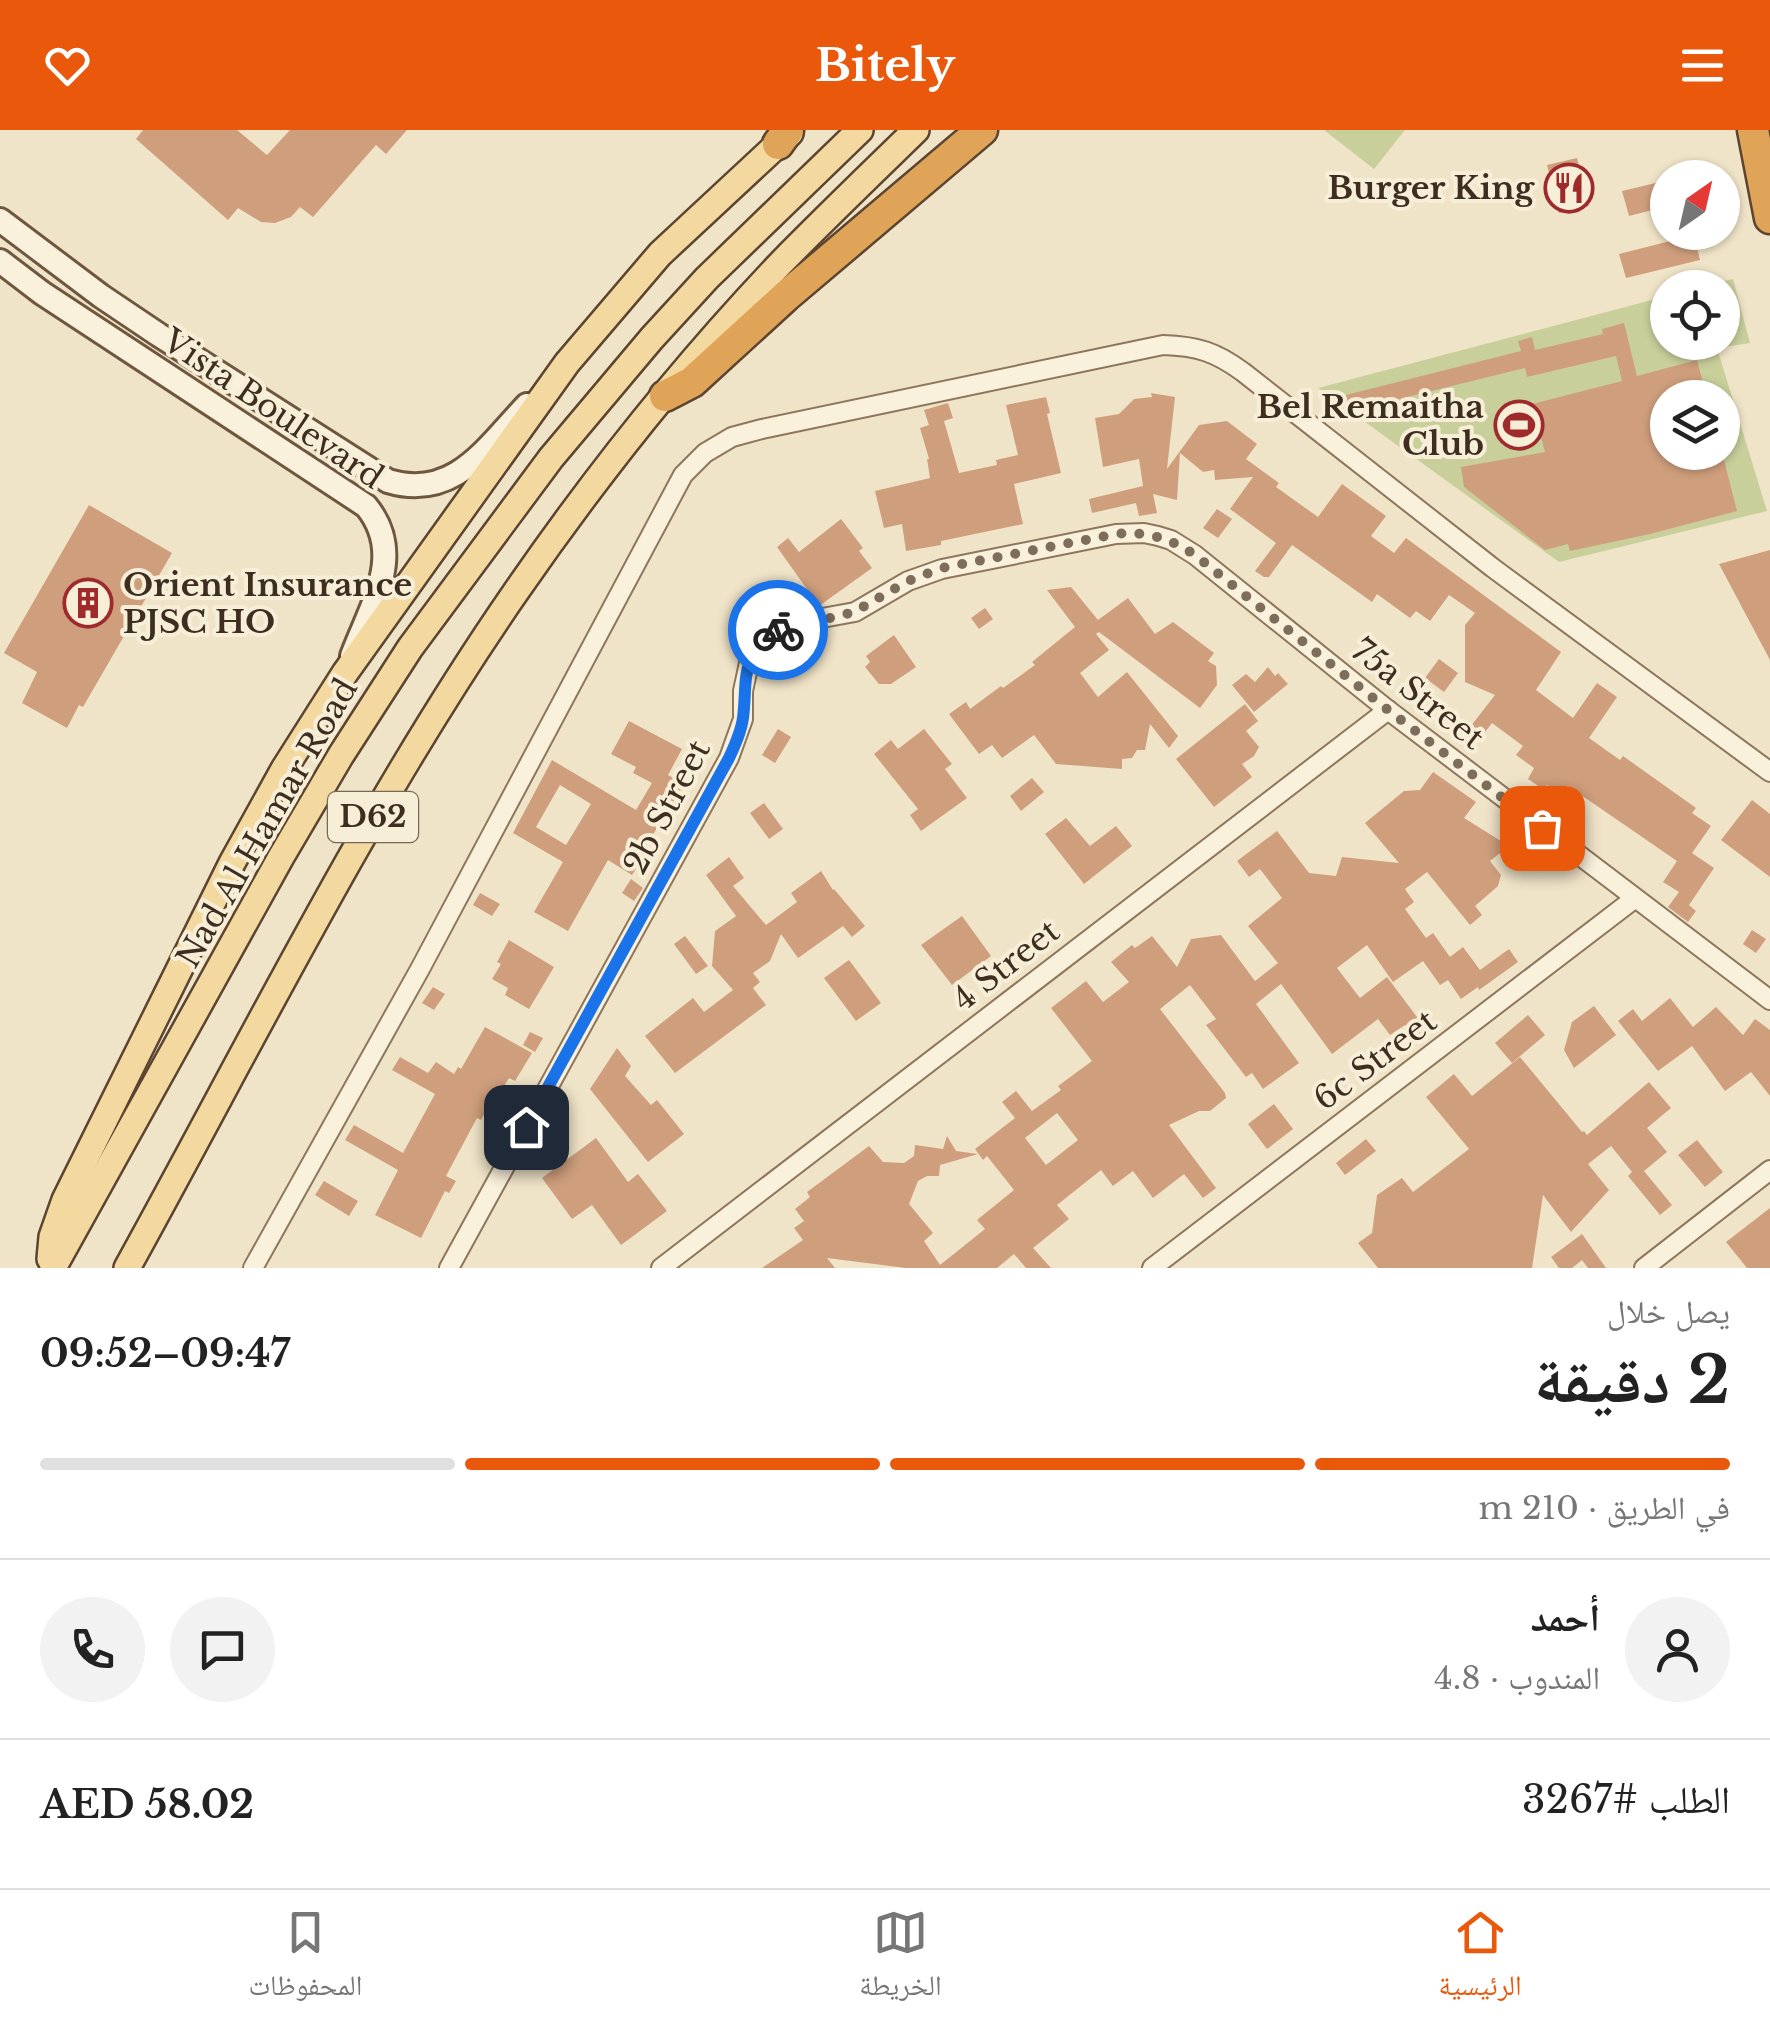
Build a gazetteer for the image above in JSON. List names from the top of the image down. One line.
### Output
{"streets":{"main road":["D62","Nad Al Hamar Road"],"street":["Vista Boulevard","75a Street","2b Street","4 Street","6c Street"]},"crossings":[["75a Street","2b Street"],["75a Street","4 Street"],["75a Street","6c Street"]],"places":{"restaurant":["Burger King"],"sports":["Bel Remaitha Club"],"building":["Orient Insurance PJSC HO"]},"north":"top right","page":{"header":"Bitely","heading":["2 دقيقة","يصل خلال","09:47–09:52"],"panel":["أحمد","المندوب · 4.8","الطلب #3267","AED 58.02"],"bar":"في الطريق · 210 m","tabs":["الرئيسية","الخريطة","المحفوظات"]}}
